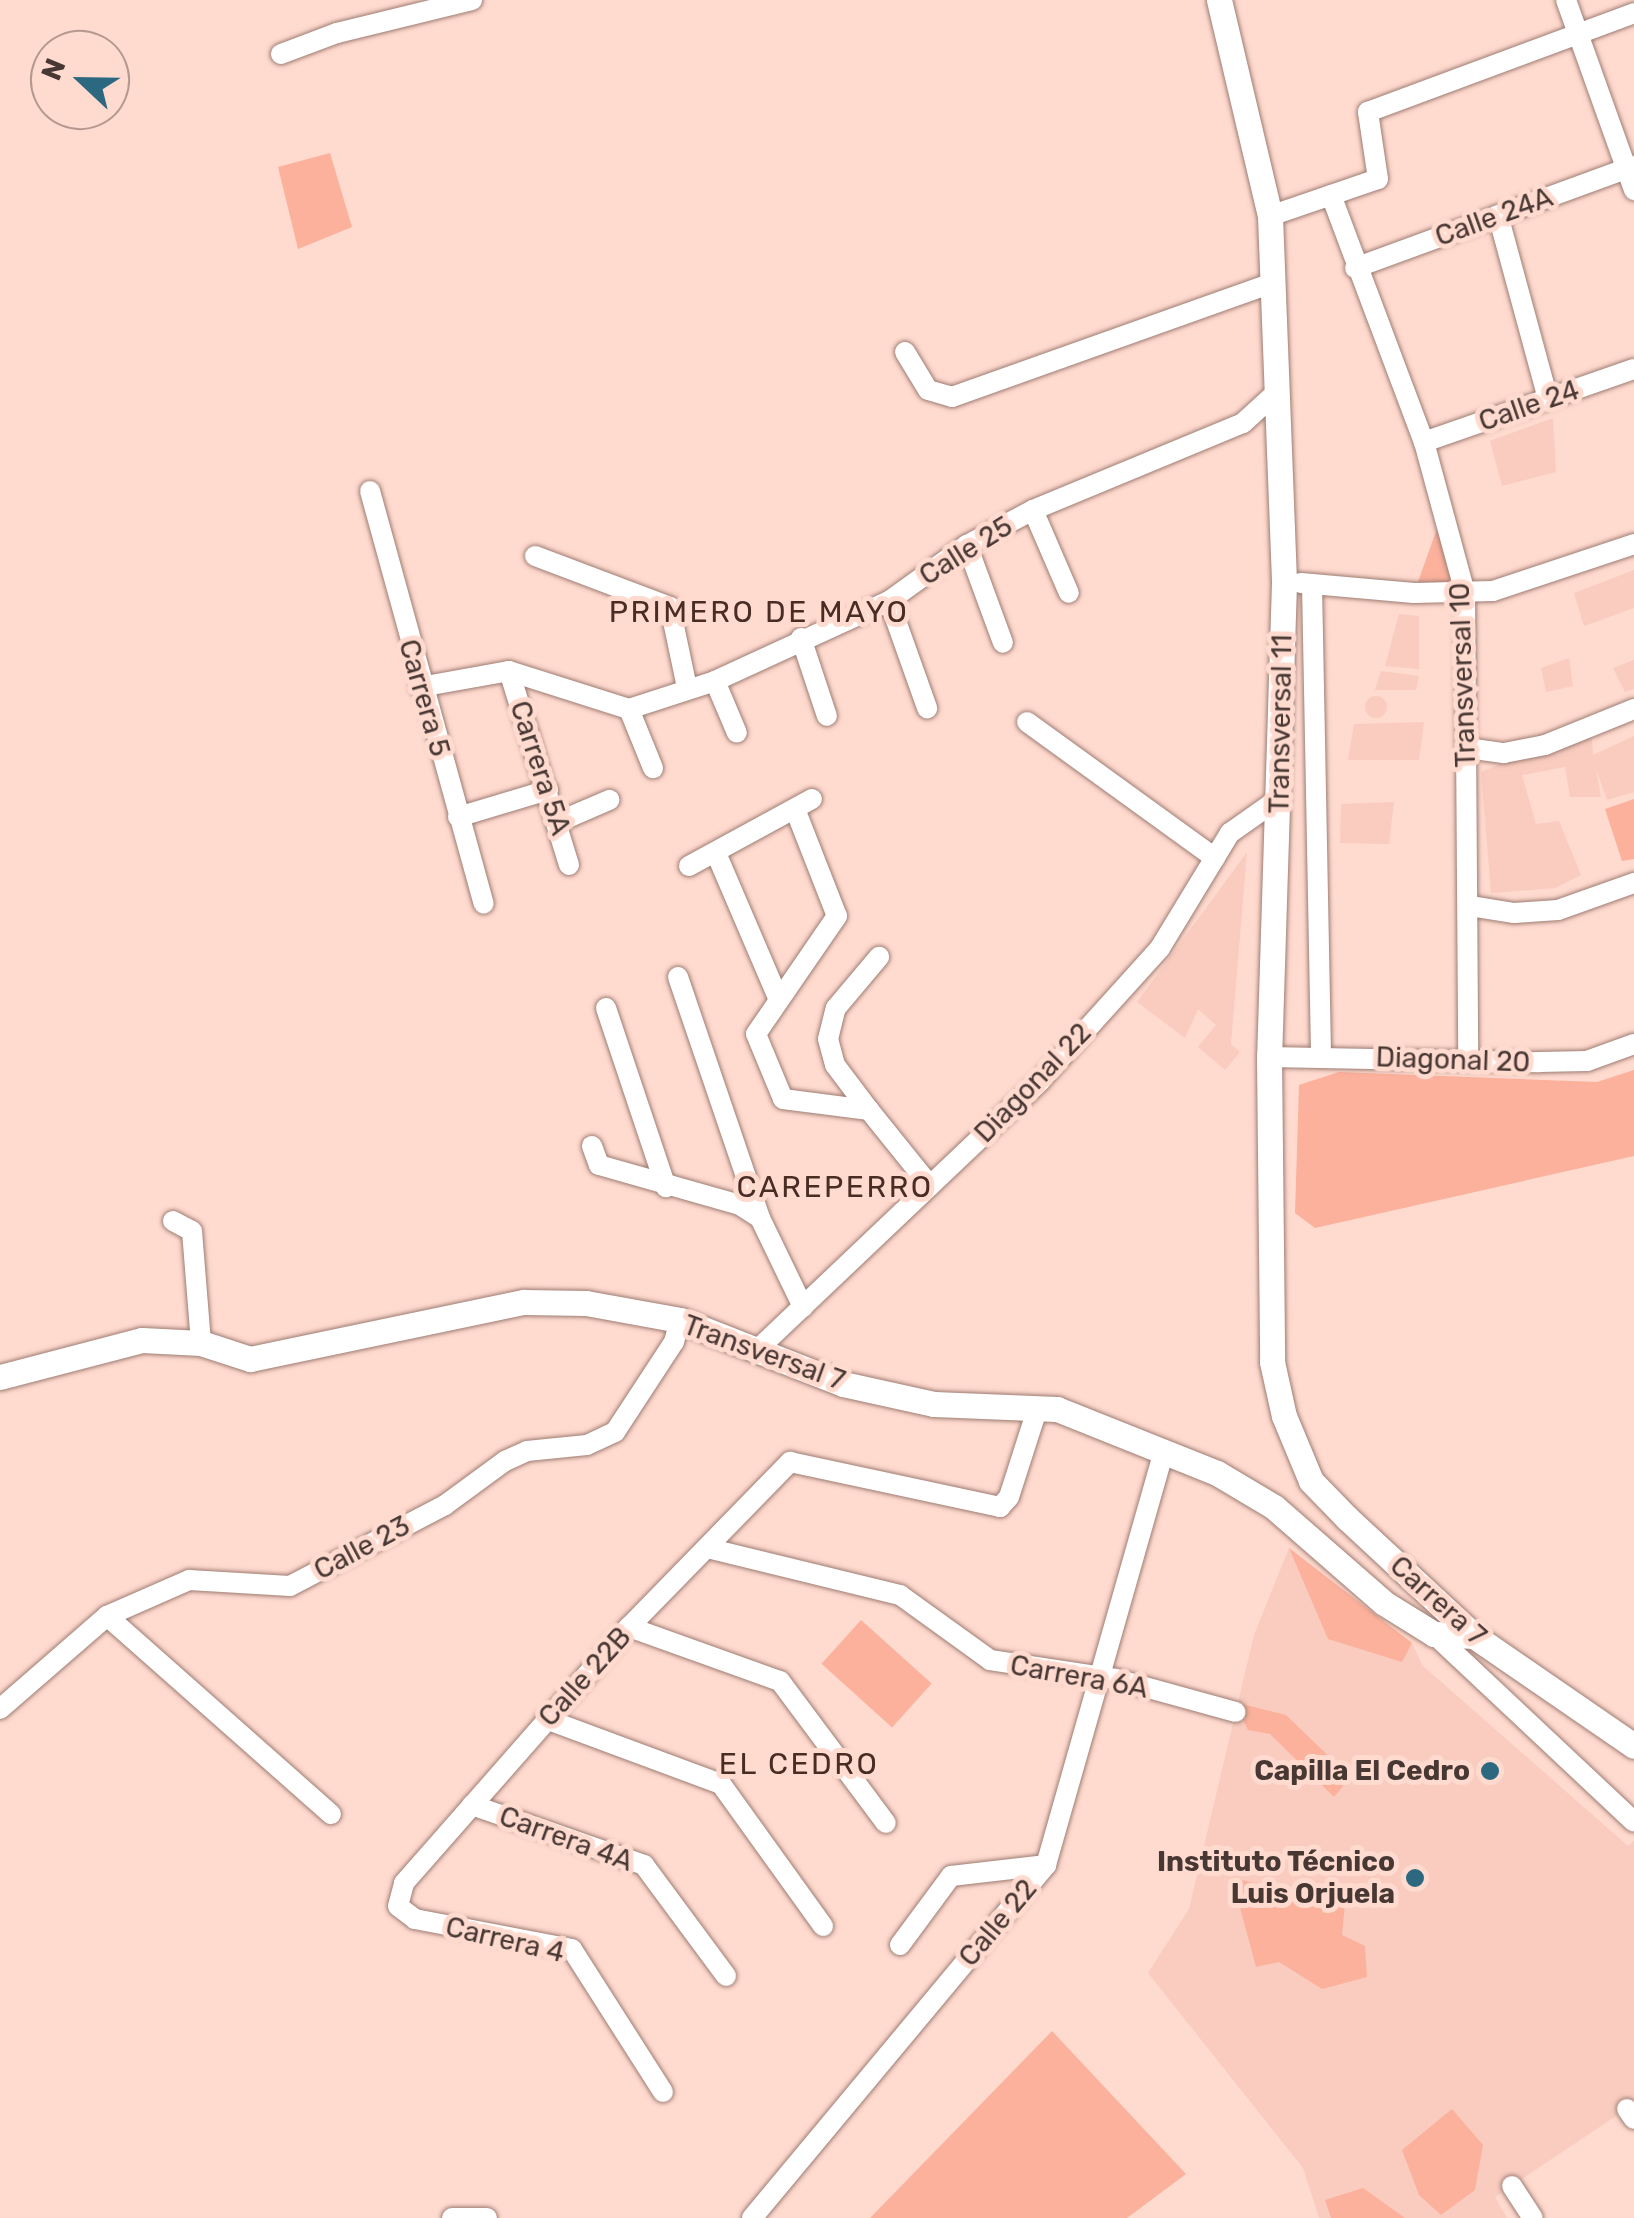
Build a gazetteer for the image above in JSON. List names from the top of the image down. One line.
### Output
{"streets":{"street":["Calle 24A","Calle 24","Calle 25","Transversal 10","Carrera 5","Transversal 11","Carrera 5A","Diagonal 20","Diagonal 22","Transversal 7","Calle 23","Carrera 7","Calle 22B","Carrera 6A","Carrera 4A","Calle 22","Carrera 4"]},"crossings":[["Calle 24A","Transversal 10"],["Calle 24","Transversal 10"],["Calle 25","Transversal 11"],["Transversal 10","Diagonal 20"],["Transversal 11","Diagonal 20"],["Transversal 11","Diagonal 22"],["Transversal 11","Carrera 7"],["Diagonal 22","Transversal 7"],["Transversal 7","Calle 23"],["Transversal 7","Carrera 7"],["Transversal 7","Calle 22B"],["Transversal 7","Calle 22"],["Calle 22B","Carrera 6A"],["Calle 22B","Carrera 4A"],["Calle 22B","Carrera 4"],["Carrera 6A","Calle 22"]],"districts":["PRIMERO DE MAYO","CAREPERRO","EL CEDRO"],"places":["Capilla El Cedro","Instituto Técnico Luis Orjuela"],"north":"left"}
